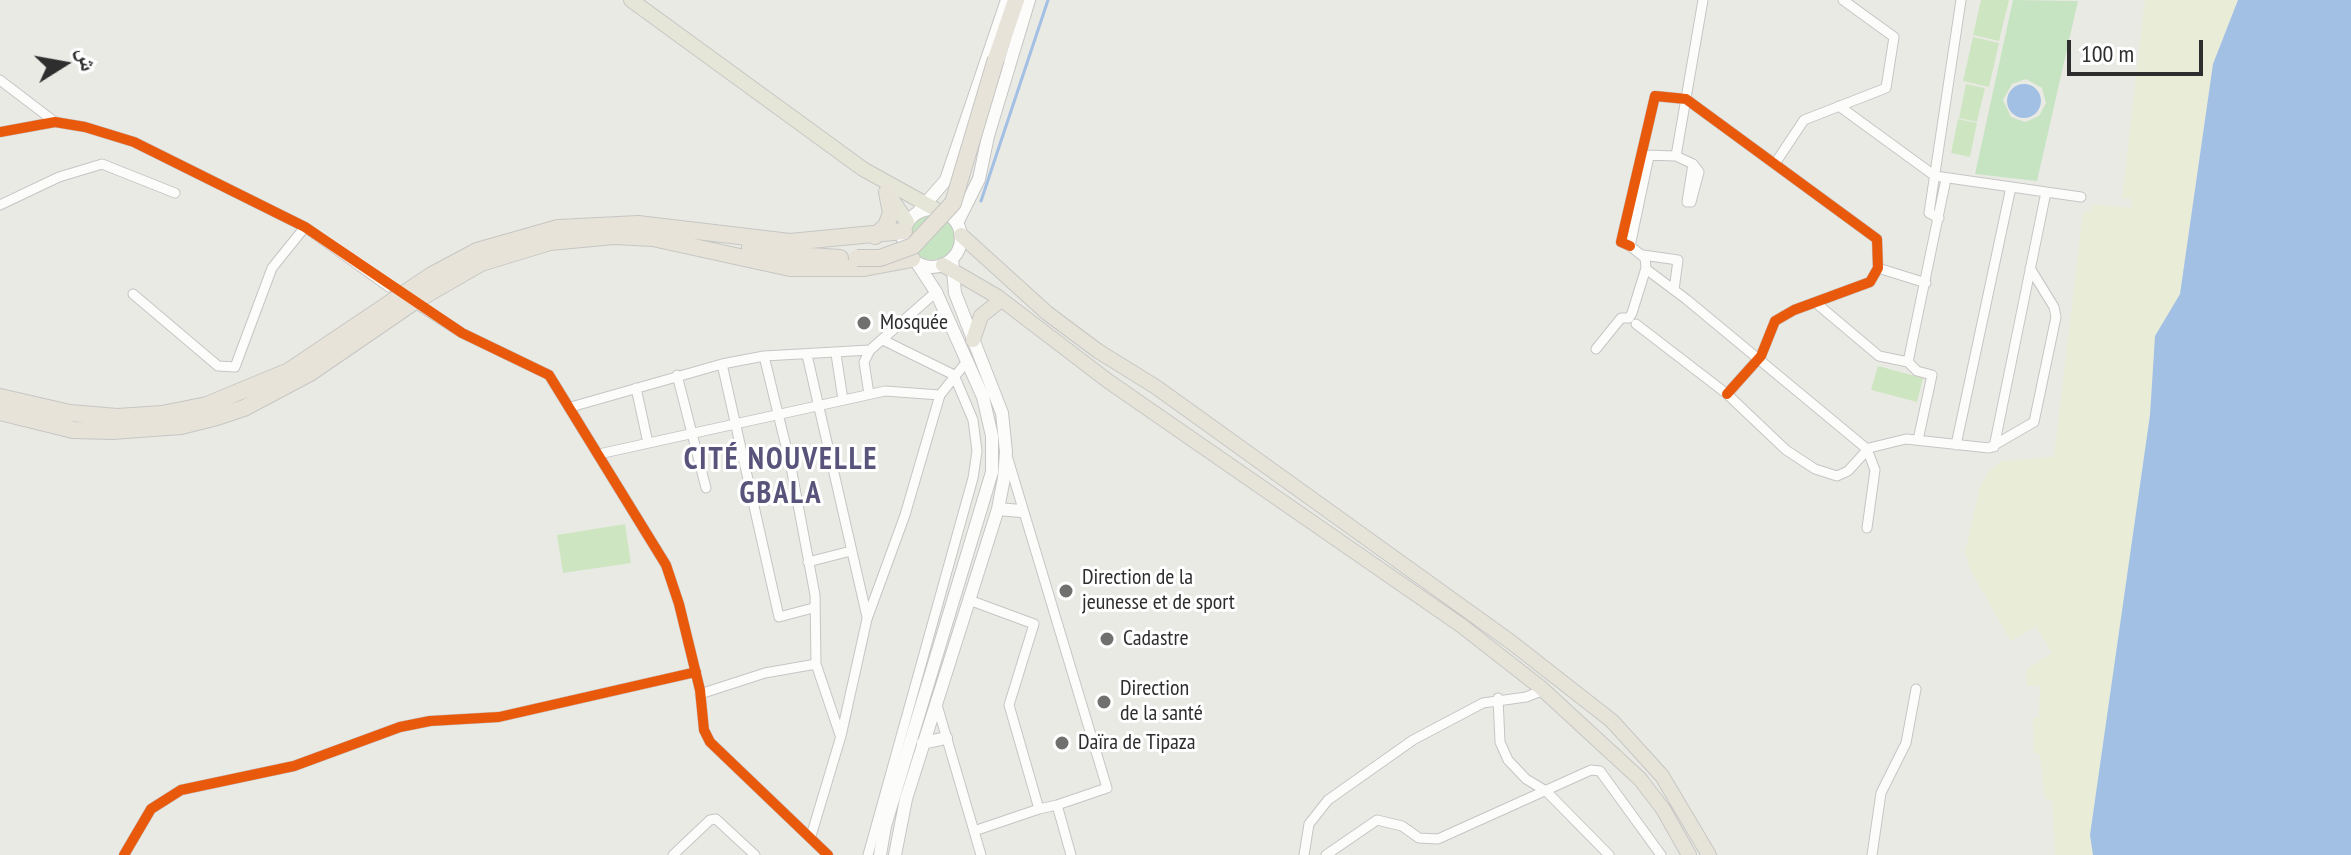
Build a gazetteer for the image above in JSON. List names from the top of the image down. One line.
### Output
{"districts":["CITÉ NOUVELLE GBALA"],"places":["Mosquée","Direction de la jeunesse et de sport","Cadastre","Direction de la santé","Daïra de Tipaza"],"scale_bar":"100 m","north":"right"}
